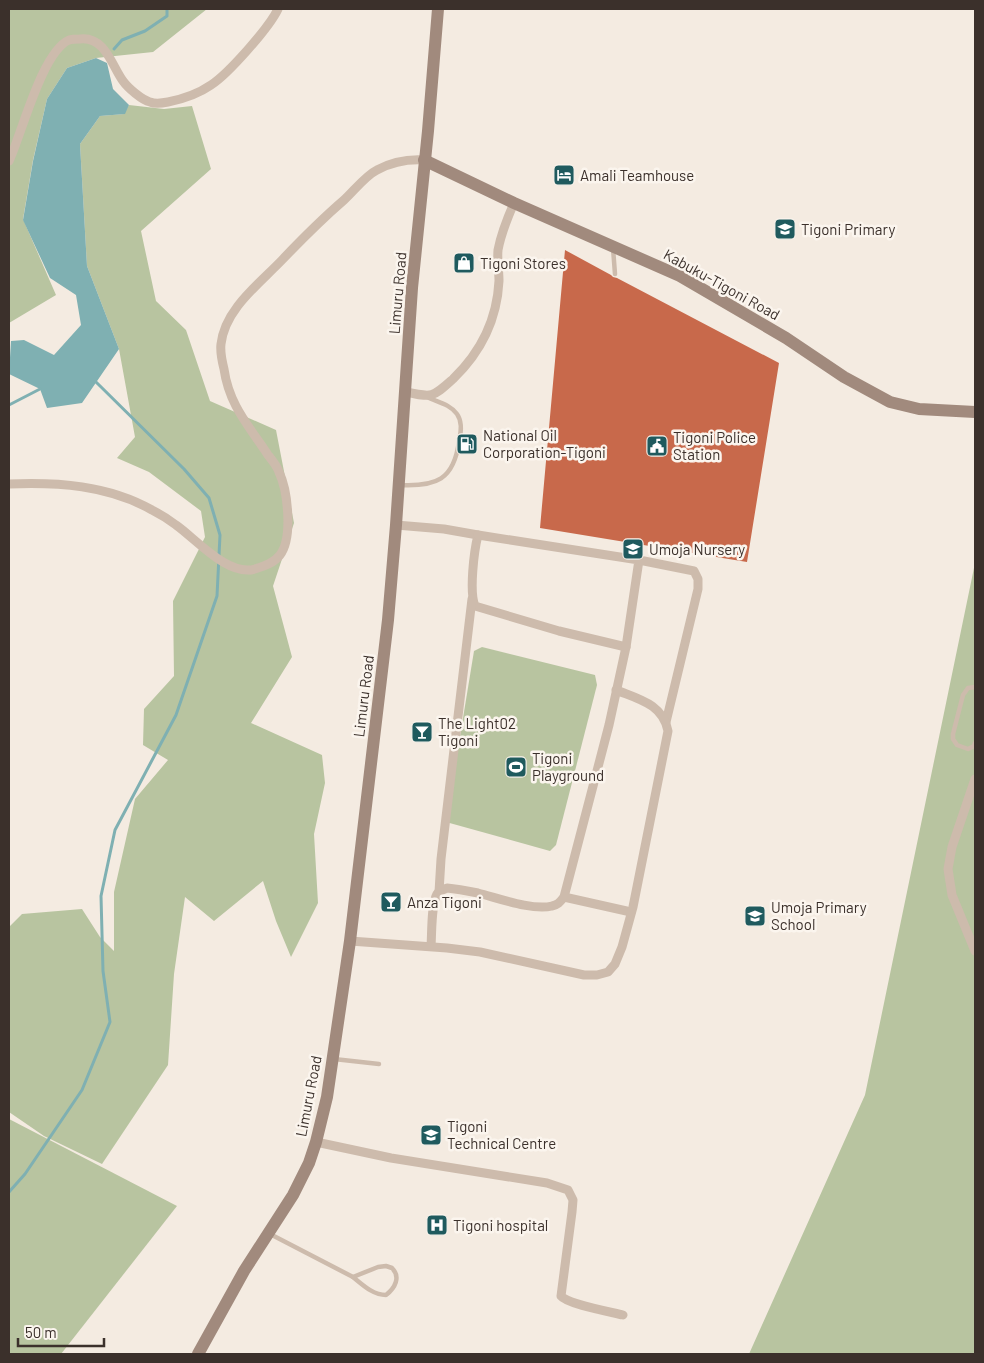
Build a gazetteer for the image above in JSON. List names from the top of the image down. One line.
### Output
{"streets":{"main road":["Kabuku-Tigoni Road","Limuru Road"]},"crossings":[["Kabuku-Tigoni Road","Limuru Road"]],"places":{"hotel":["Amali Teamhouse"],"school or university":["Tigoni Primary","Umoja Nursery","Umoja Primary School","Tigoni Technical Centre"],"shop":["Tigoni Stores"],"fuel station":["National Oil Corporation-Tigoni"],"public building":["Tigoni Police Station"],"bar":["The Light02 Tigoni","Anza Tigoni"],"sports":["Tigoni Playground"],"hospital":["Tigoni hospital"]},"scale_bar":"50 m"}
